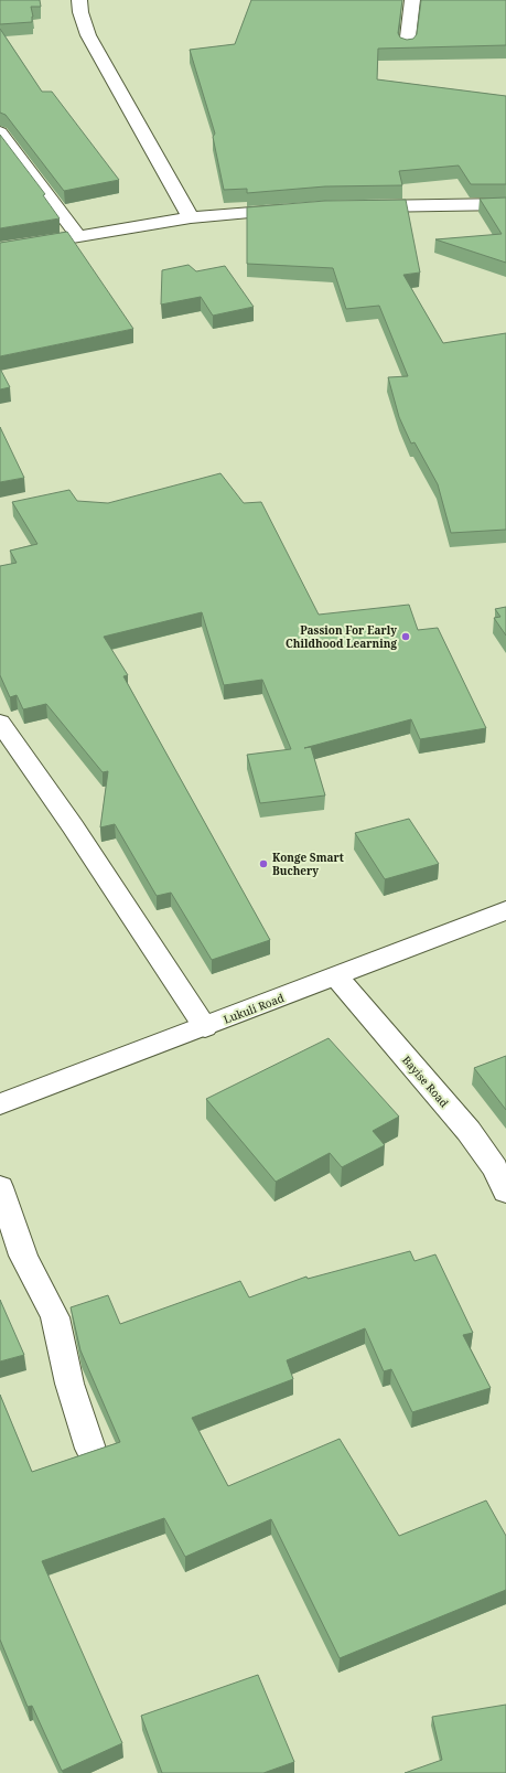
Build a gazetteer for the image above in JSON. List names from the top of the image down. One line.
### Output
{"streets":{"street":["Lukuli Road","Bayise Road"]},"crossings":[["Lukuli Road","Bayise Road"]],"places":["Passion For Early Childhood Learning","Konge Smart Buchery"]}
